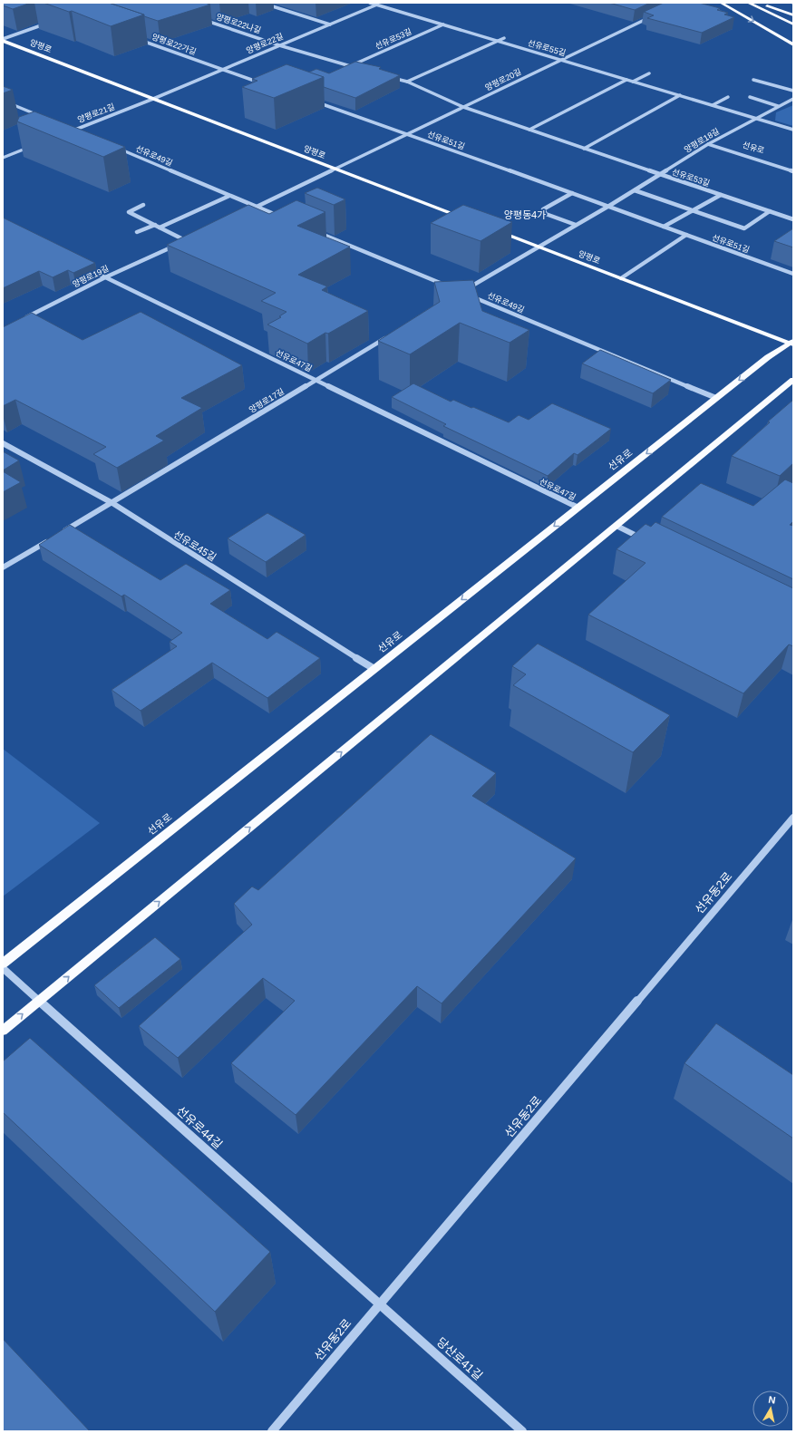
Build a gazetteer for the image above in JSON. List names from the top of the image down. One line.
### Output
{"streets":{"main road":["양평로","선유로"],"street":["양평로22나길","선유로53길","양평로22길","양평로22가길","선유로55길","양평로20길","양평로21길","선유로51길","양평로18길","선유로49길","양평로19길","선유로47길","양평로17길","선유로45길","선유동2로","선유로44길","당산로41길"]},"crossings":[["양평로22나길","양평로22길"],["선유로53길","선유로55길"],["선유로53길","양평로20길"],["선유로53길","선유로51길"],["선유로53길","양평로18길"],["양평로22길","양평로22가길"],["양평로22길","양평로"],["양평로22길","선유로55길"],["양평로22길","양평로21길"],["양평로","양평로20길"],["양평로","양평로21길"],["양평로","양평로18길"],["양평로","선유로"],["선유로55길","양평로20길"],["선유로55길","양평로18길"],["양평로20길","선유로51길"],["선유로51길","양평로18길"],["양평로18길","선유로"],["선유로","선유로49길"],["선유로","선유로47길"],["선유로","선유로45길"],["양평로19길","선유로47길"],["선유로47길","양평로17길"],["양평로17길","선유로45길"],["선유동2로","선유로44길"],["선유동2로","당산로41길"],["선유로44길","당산로41길"]],"one_way":["선유로"],"districts":["양평동4가"],"north":"top"}
